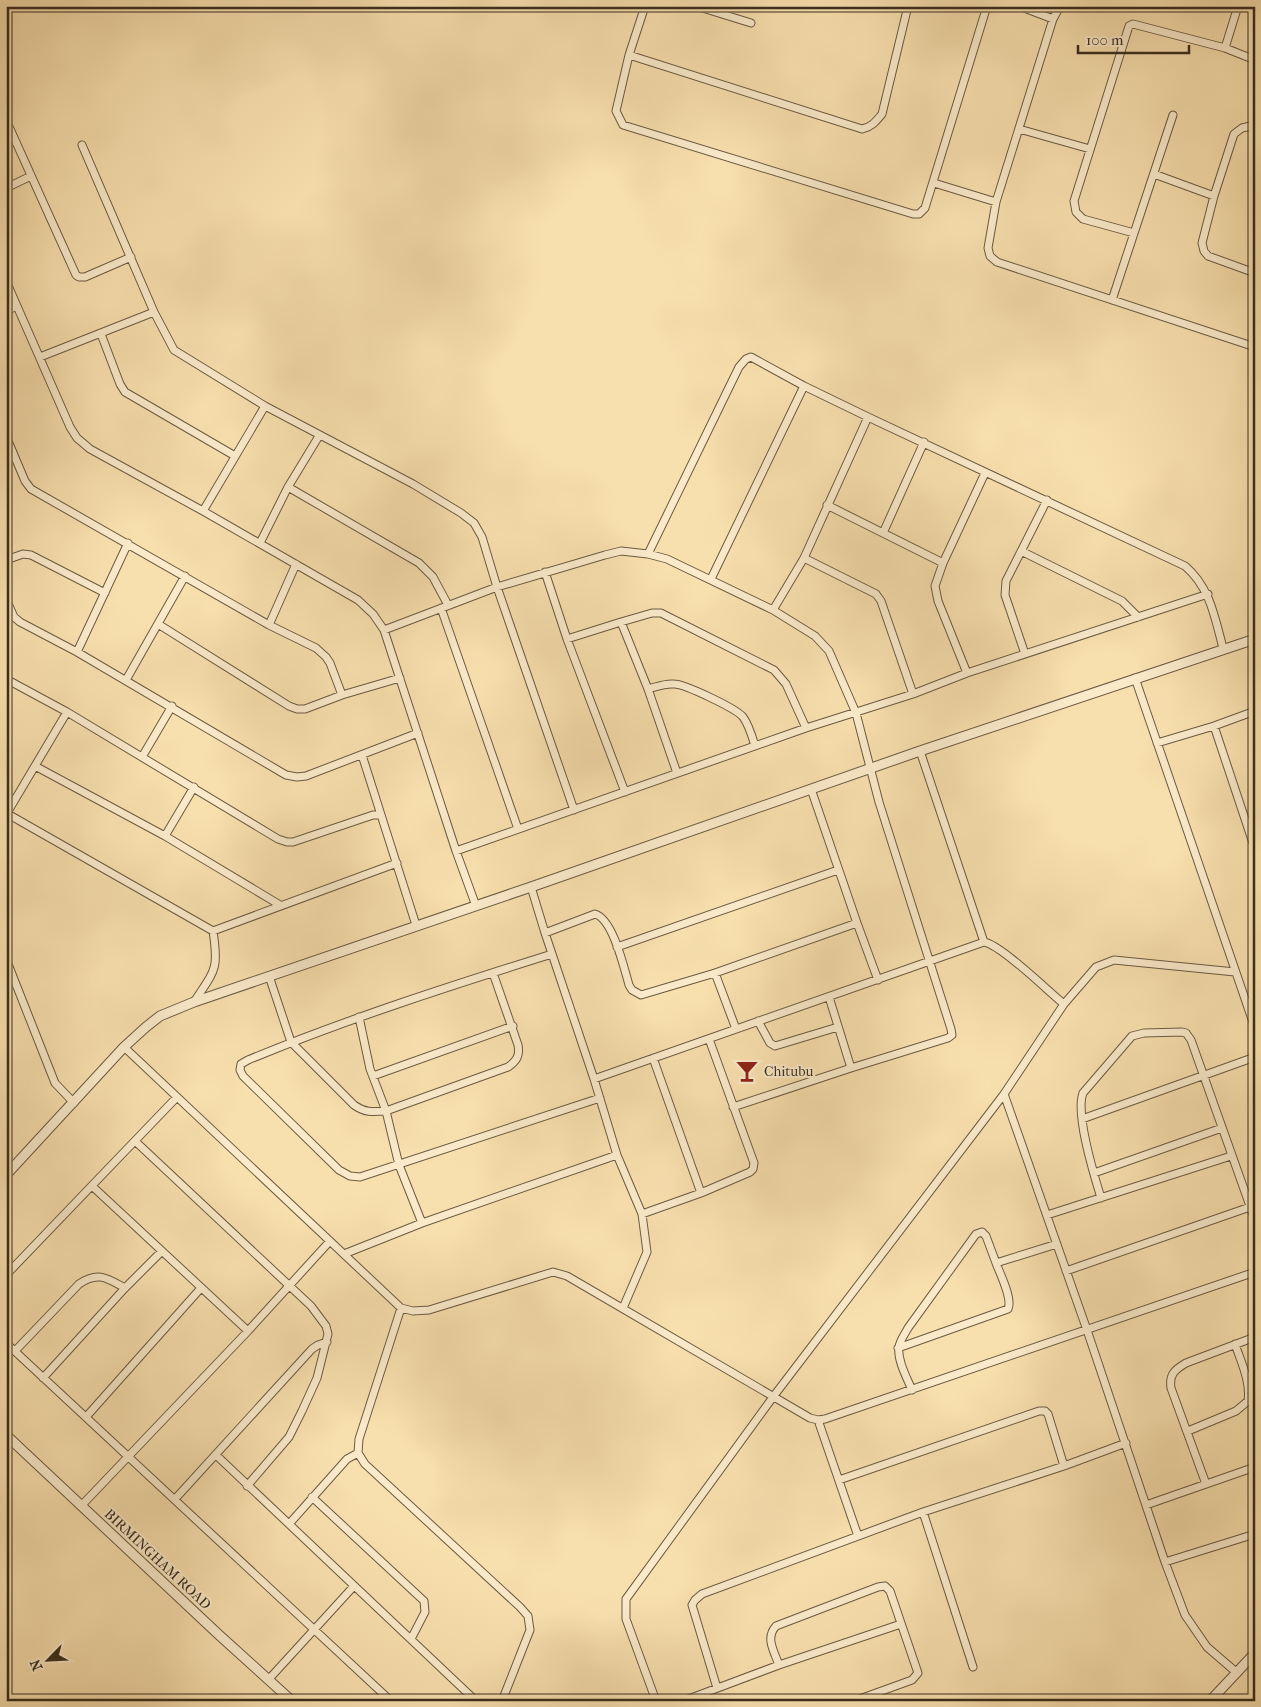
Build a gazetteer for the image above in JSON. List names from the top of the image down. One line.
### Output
{"streets":{"street":["BIRMINGHAM ROAD"]},"places":{"bar":["Chitubu"]},"scale_bar":"100 m","north":"bottom left"}
